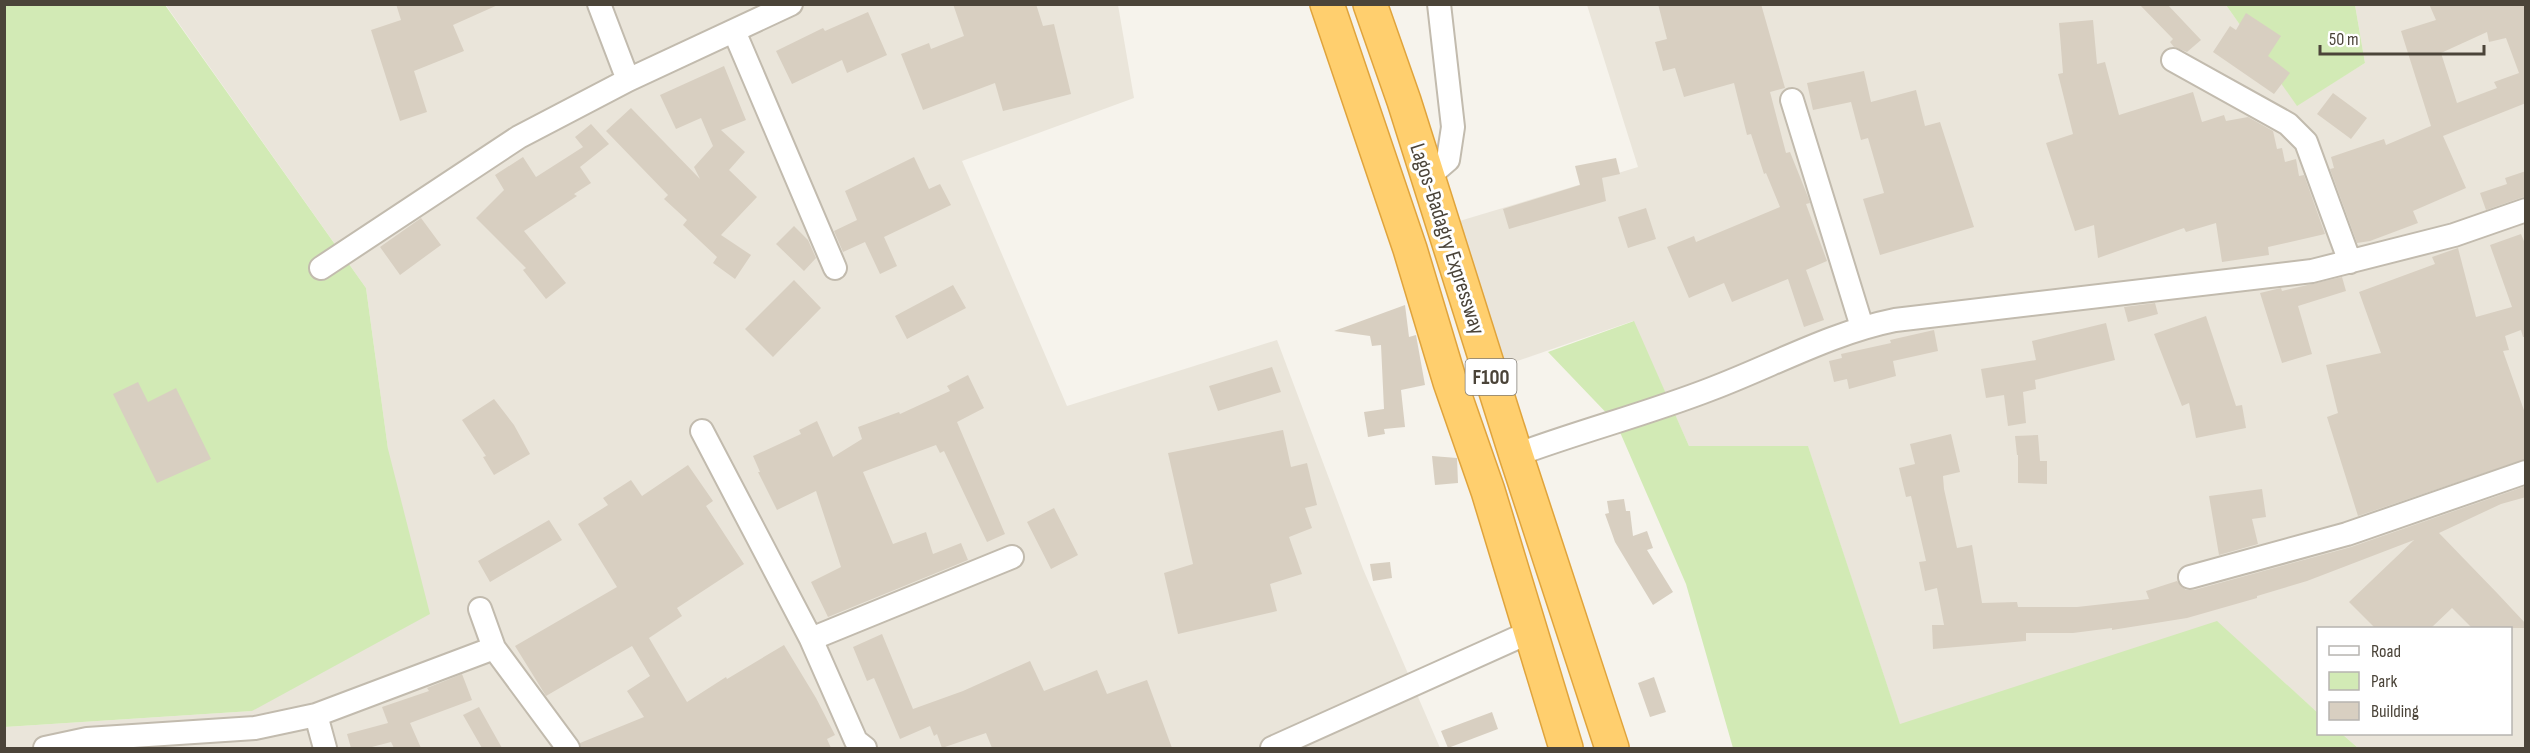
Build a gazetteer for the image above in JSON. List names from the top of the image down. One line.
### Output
{"streets":{"highway":["Lagos-Badagry Expressway","F100"]},"legend":["Road","Park","Building"],"scale_bar":"50 m"}
